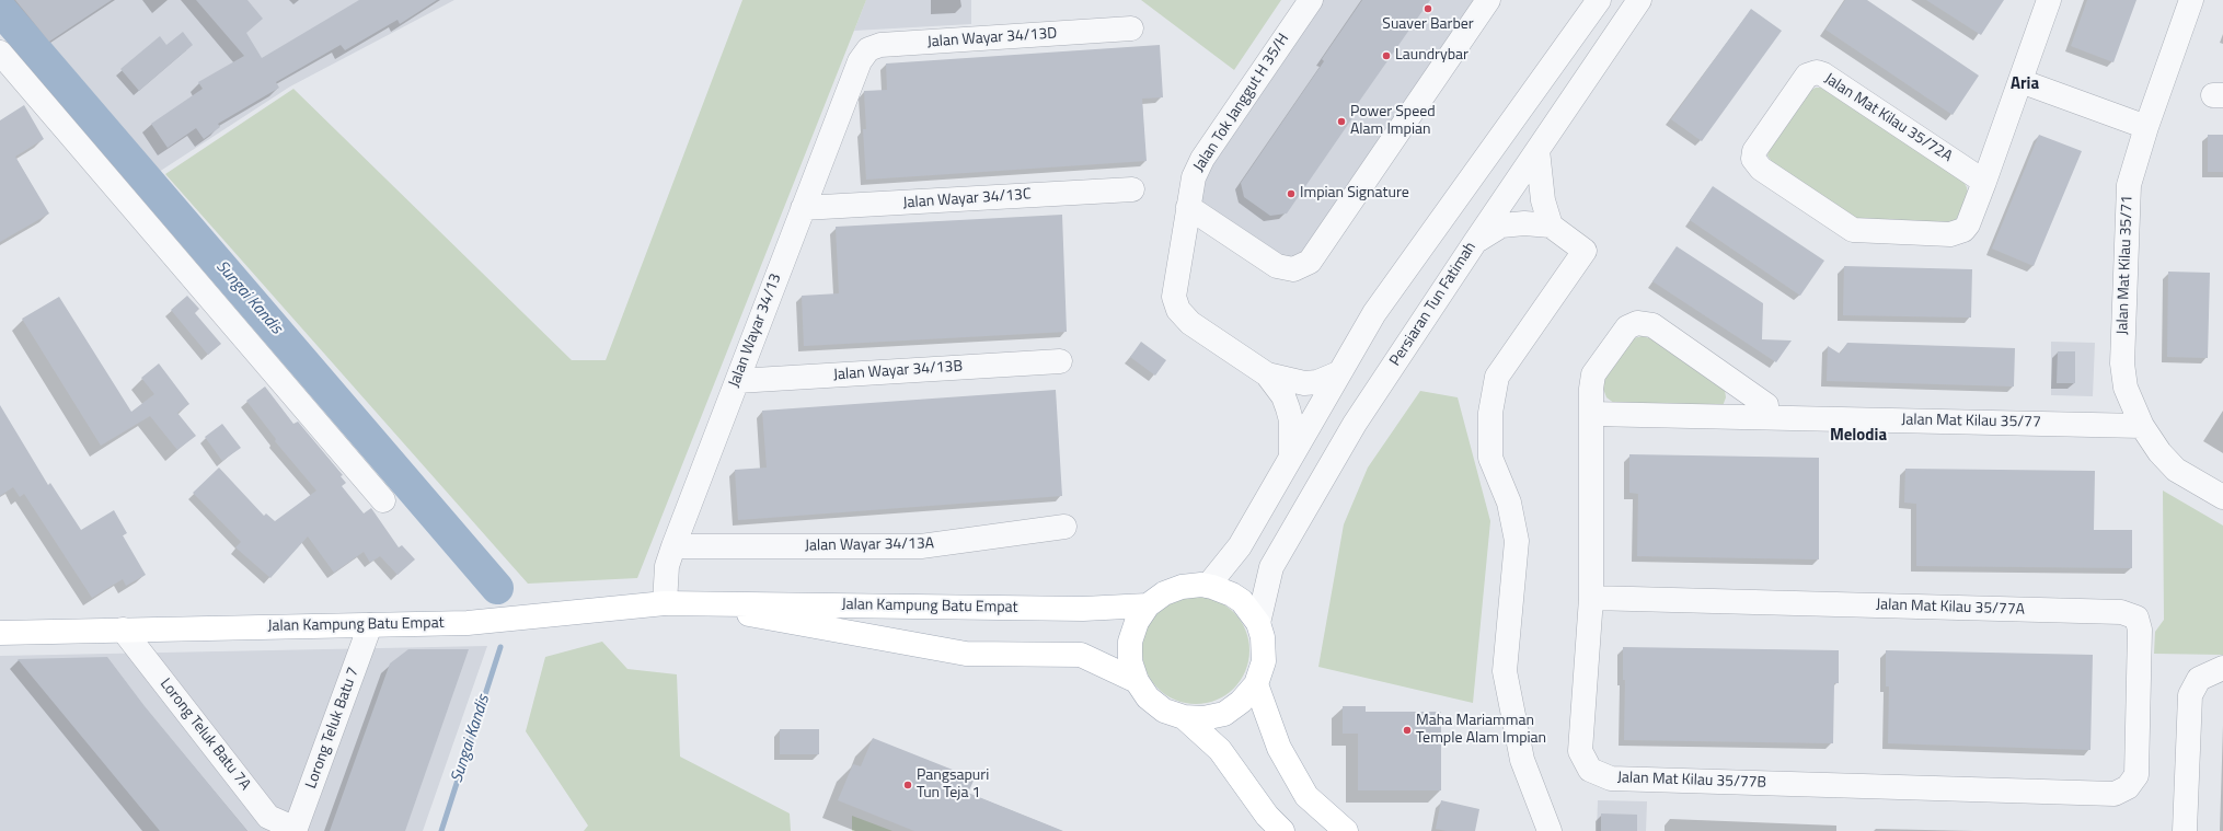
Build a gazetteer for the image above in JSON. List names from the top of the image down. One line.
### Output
{"streets":{"main road":["Jalan Kampung Batu Empat"],"street":["Jalan Wayar 34/13D","Jalan Tok Janggut H 35/H","Jalan Mat Kilau 35/72A","Jalan Wayar 34/13C","Jalan Mat Kilau 35/71","Persiaran Tun Fatimah","Jalan Wayar 34/13","Jalan Wayar 34/13B","Jalan Mat Kilau 35/77","Jalan Wayar 34/13A","Jalan Mat Kilau 35/77A","Lorong Teluk Batu 7","Lorong Teluk Batu 7A","Jalan Mat Kilau 35/77B"]},"crossings":[["Jalan Wayar 34/13D","Jalan Wayar 34/13"],["Jalan Wayar 34/13C","Jalan Wayar 34/13"],["Jalan Mat Kilau 35/71","Jalan Mat Kilau 35/77"],["Persiaran Tun Fatimah","Jalan Kampung Batu Empat"],["Jalan Wayar 34/13","Jalan Wayar 34/13B"],["Jalan Wayar 34/13","Jalan Wayar 34/13A"],["Jalan Wayar 34/13","Jalan Kampung Batu Empat"],["Jalan Mat Kilau 35/77","Jalan Mat Kilau 35/77B"],["Jalan Kampung Batu Empat","Lorong Teluk Batu 7"],["Jalan Kampung Batu Empat","Lorong Teluk Batu 7A"],["Jalan Mat Kilau 35/77A","Jalan Mat Kilau 35/77B"],["Lorong Teluk Batu 7","Lorong Teluk Batu 7A"]],"districts":["Aria","Melodia"],"water":["Sungai Kandis"],"places":["Suaver Barber","Laundrybar","Power Speed Alam Impian","Impian Signature","Maha Mariamman Temple Alam Impian","Pangsapuri Tun Teja 1"]}
